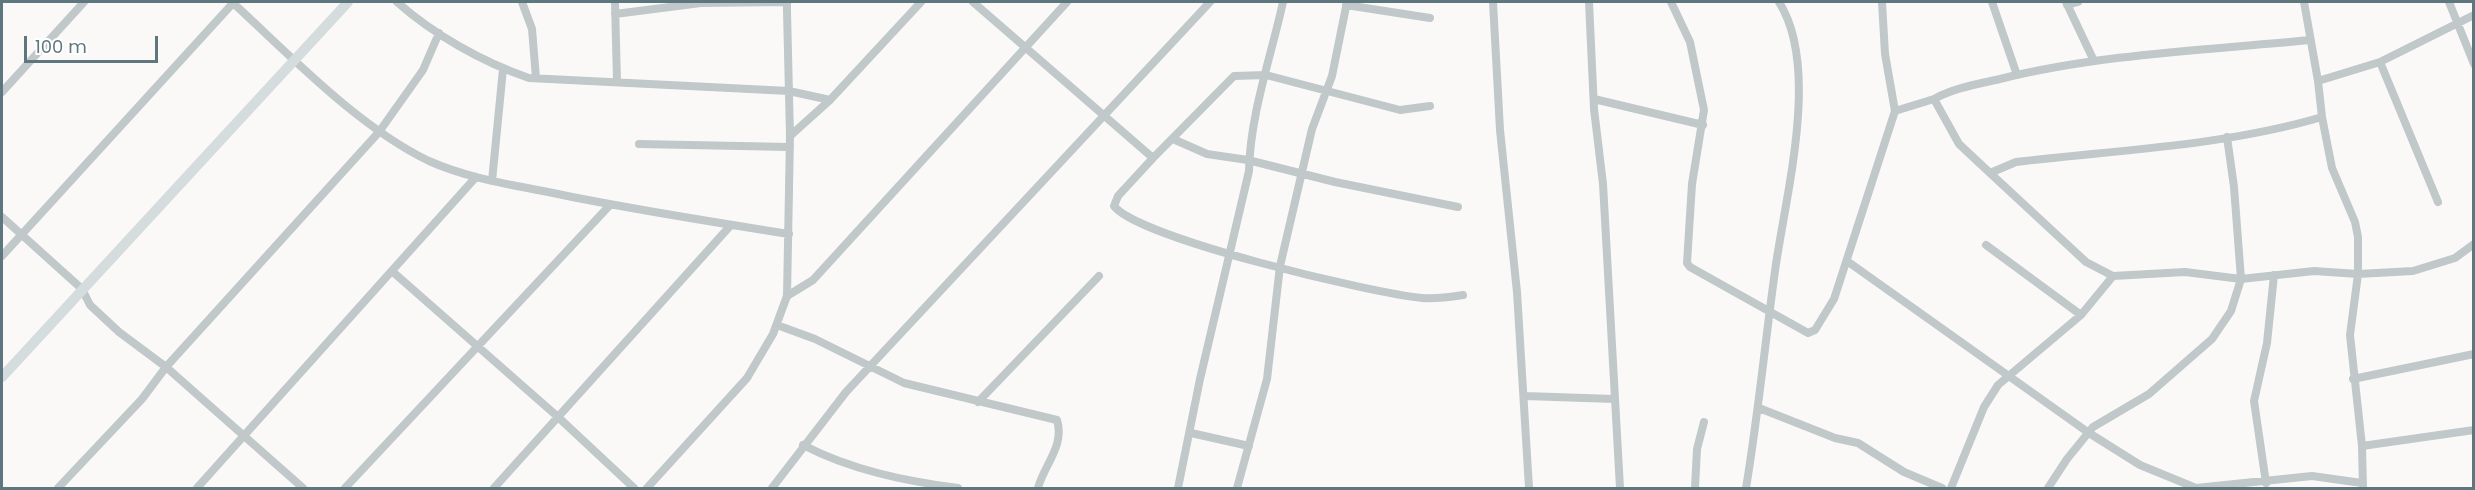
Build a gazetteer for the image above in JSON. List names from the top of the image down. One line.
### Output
{"scale_bar":"100 m"}
